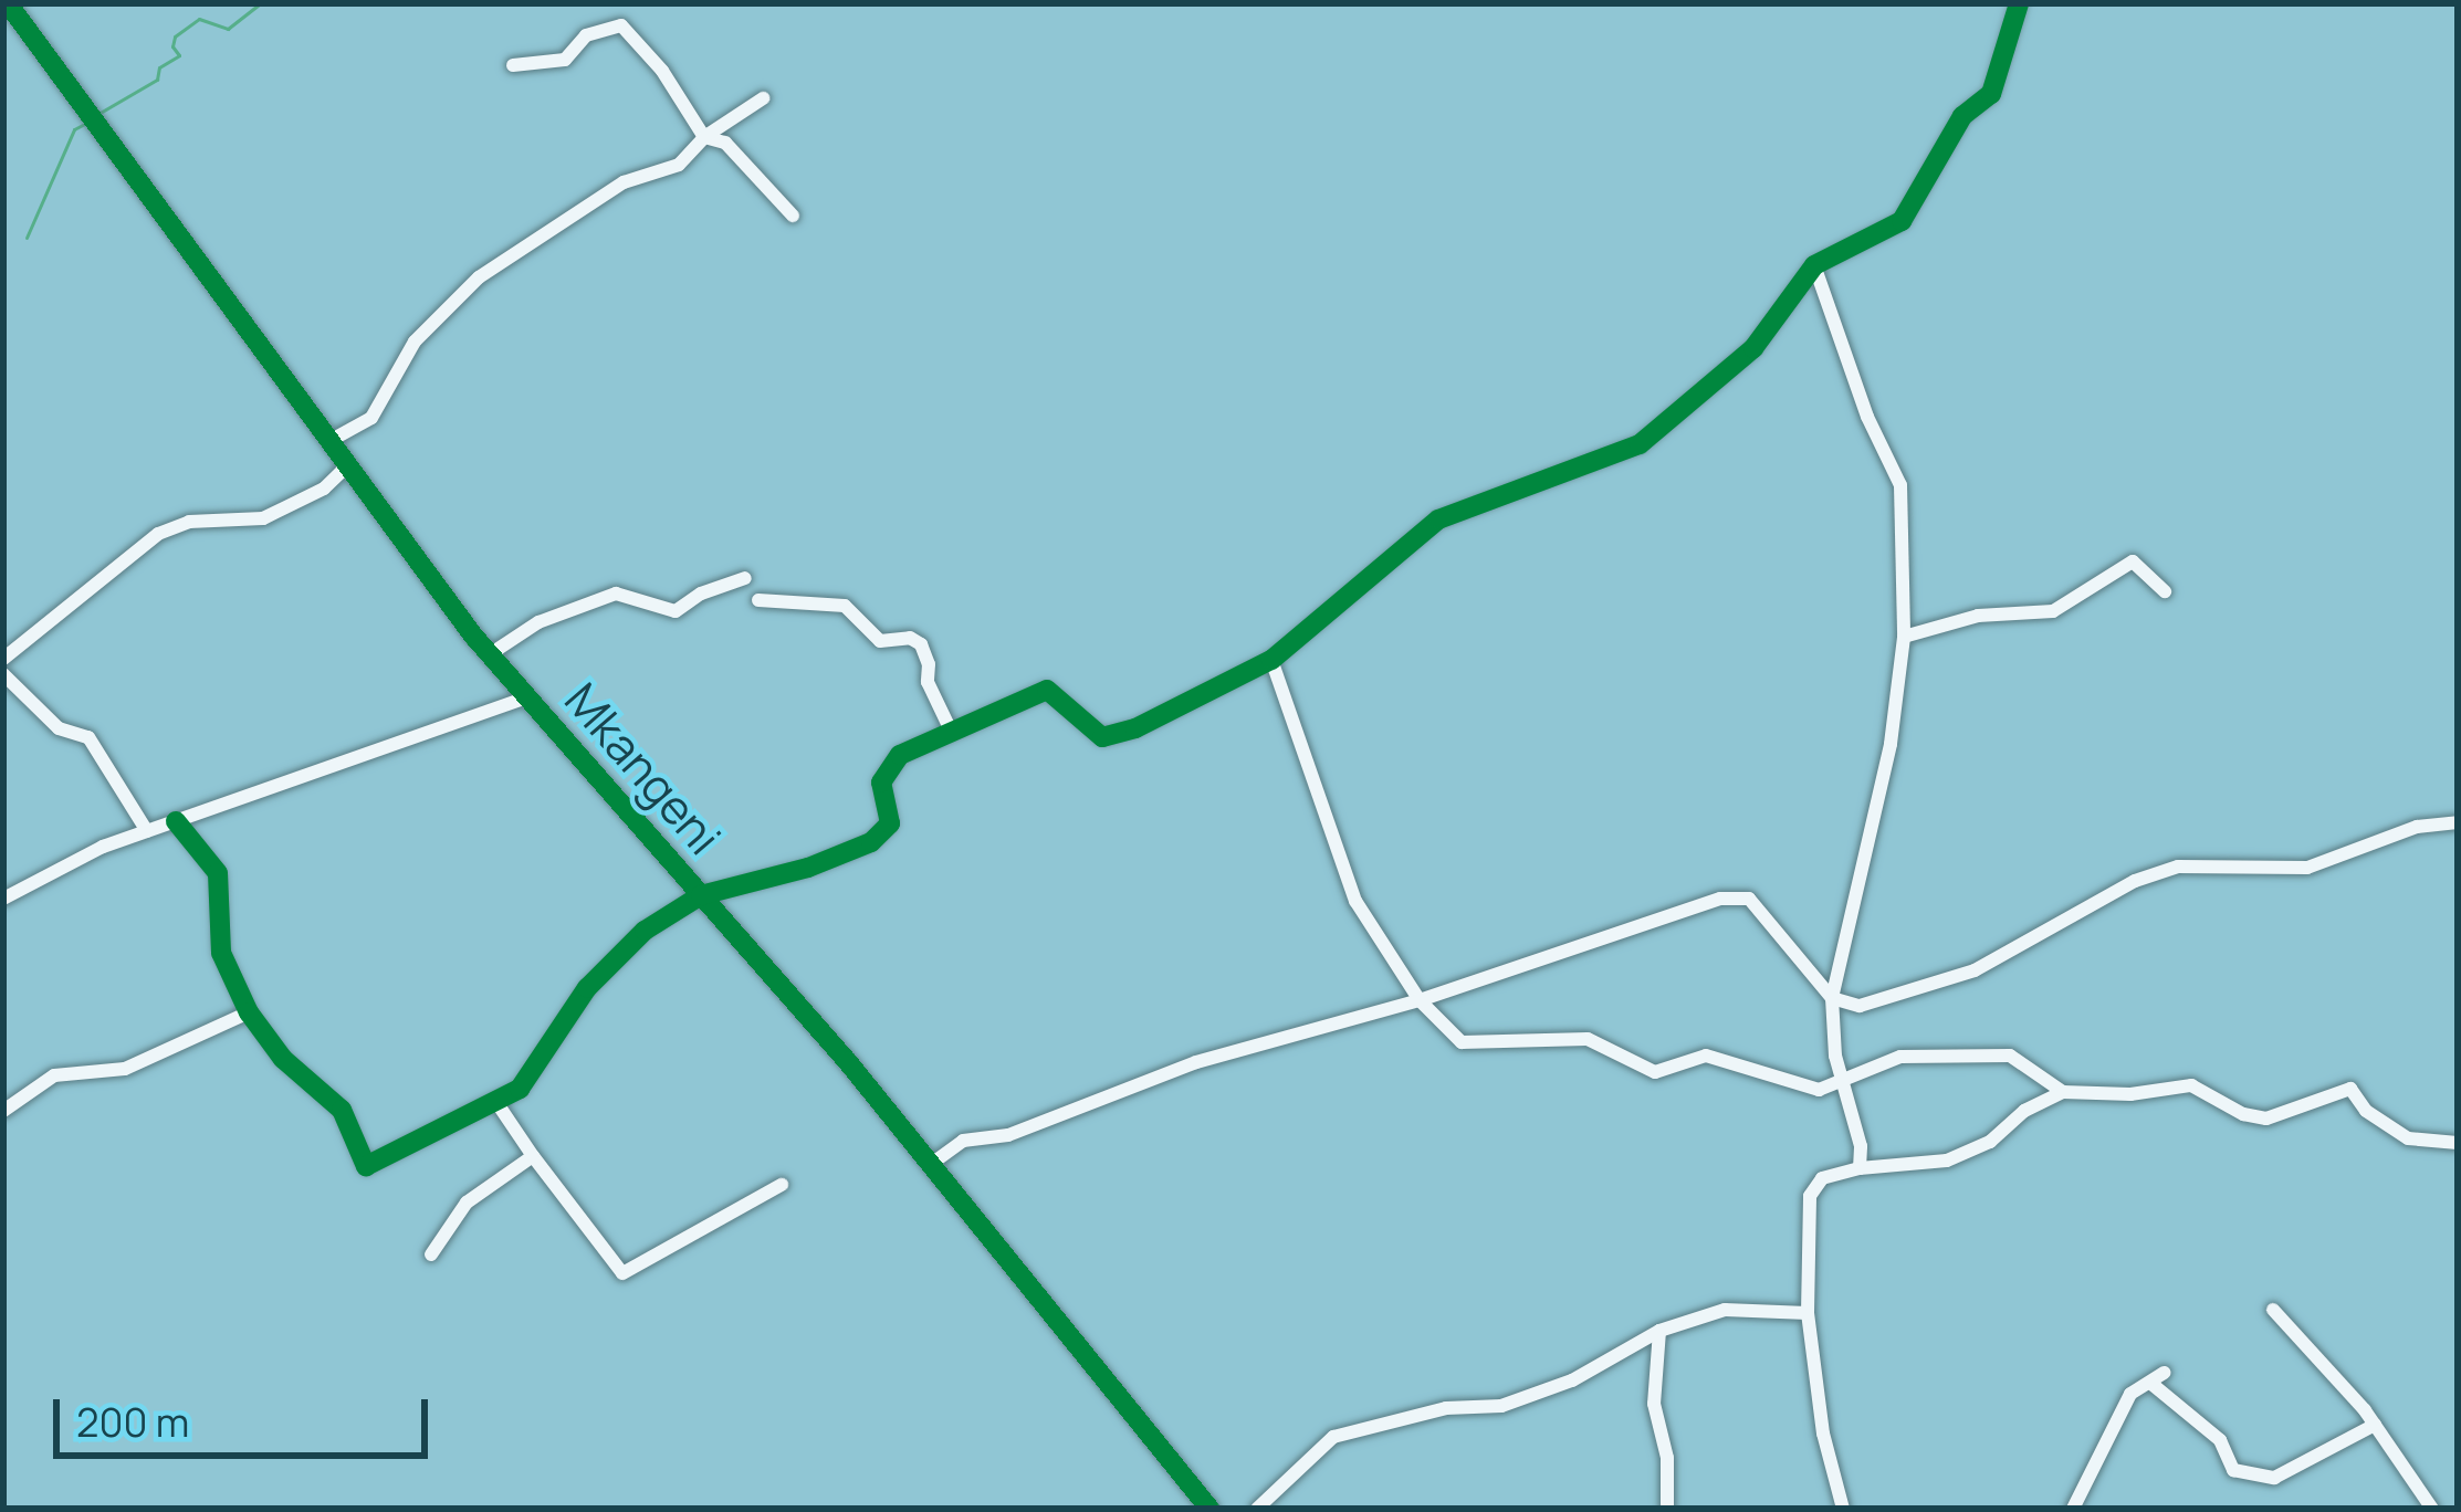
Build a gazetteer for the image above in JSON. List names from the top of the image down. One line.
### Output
{"streets":{"street":["Mkangeni"]},"scale_bar":"200 m"}
